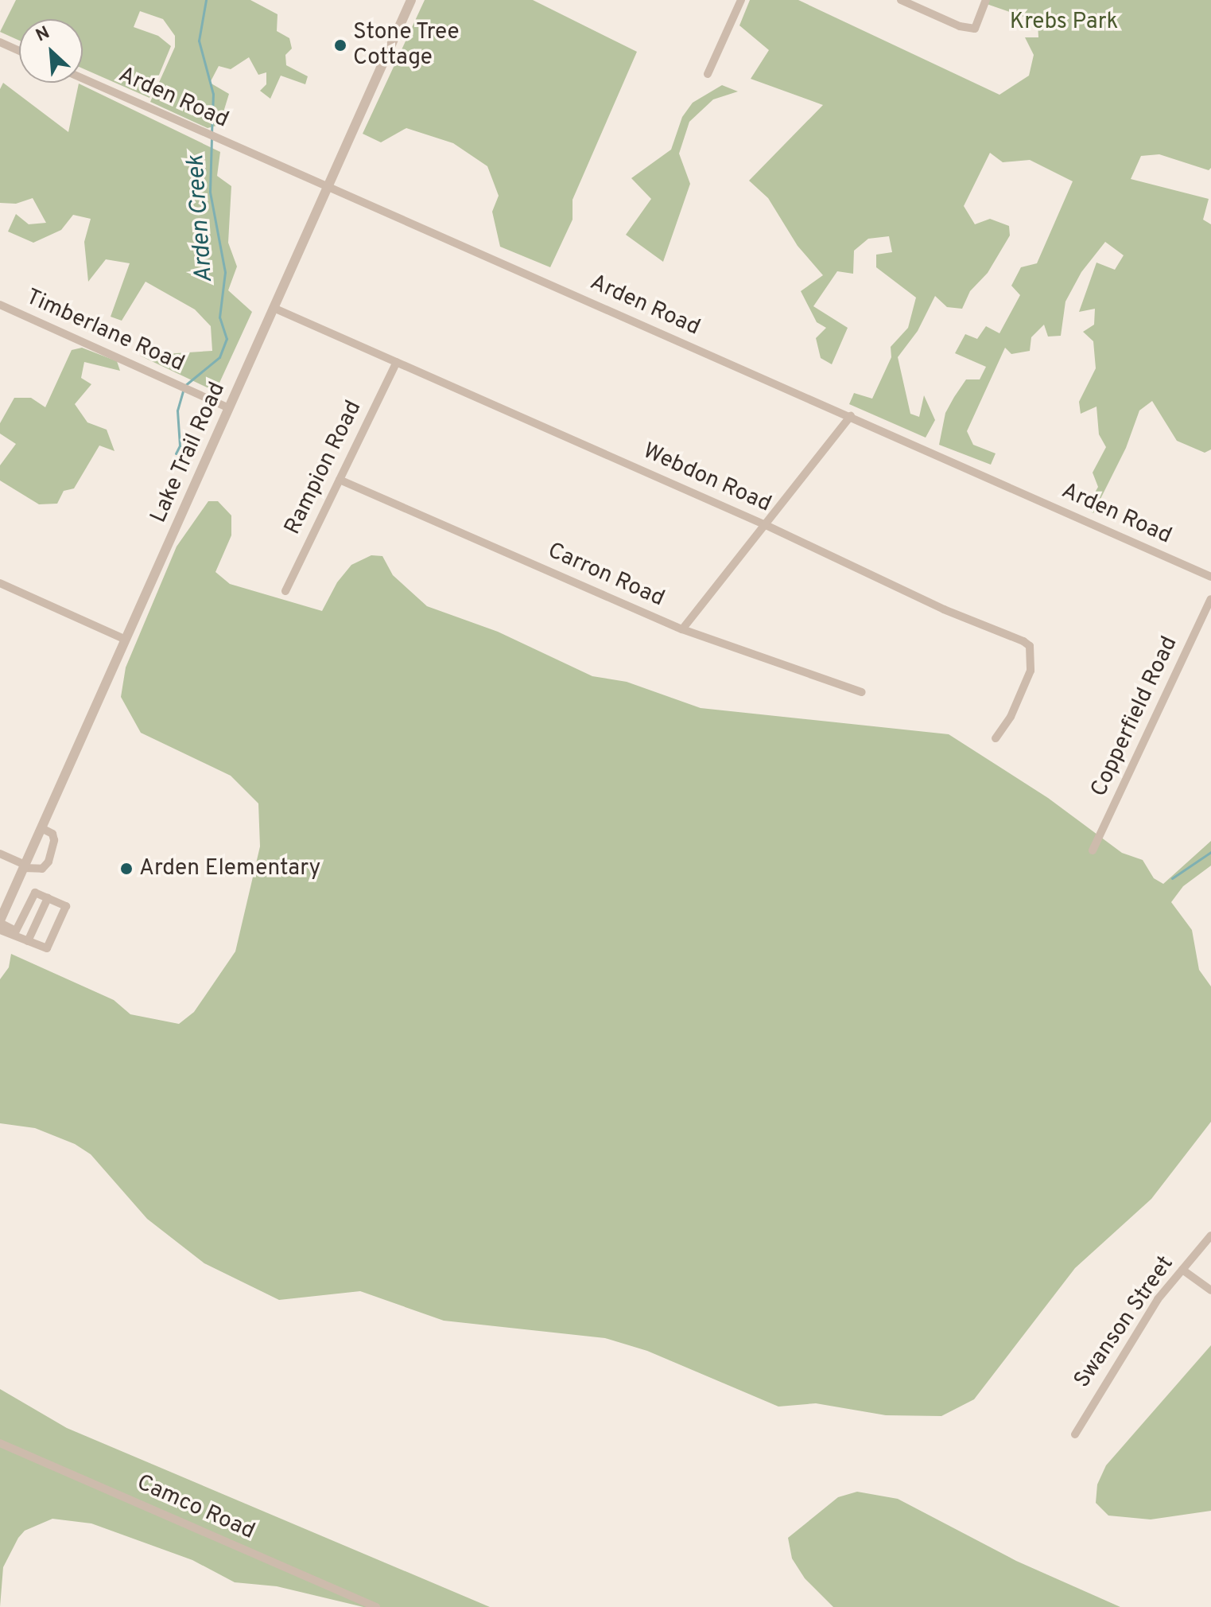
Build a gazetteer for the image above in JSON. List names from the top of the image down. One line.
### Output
{"streets":{"street":["Arden Road","Timberlane Road","Lake Trail Road","Rampion Road","Webdon Road","Carron Road","Copperfield Road","Swanson Street","Camco Road"]},"crossings":[["Arden Road","Lake Trail Road"],["Timberlane Road","Lake Trail Road"],["Lake Trail Road","Webdon Road"],["Rampion Road","Webdon Road"],["Rampion Road","Carron Road"]],"water":["Arden Creek"],"parks":["Krebs Park"],"places":["Stone Tree Cottage","Arden Elementary"],"north":"top left"}
